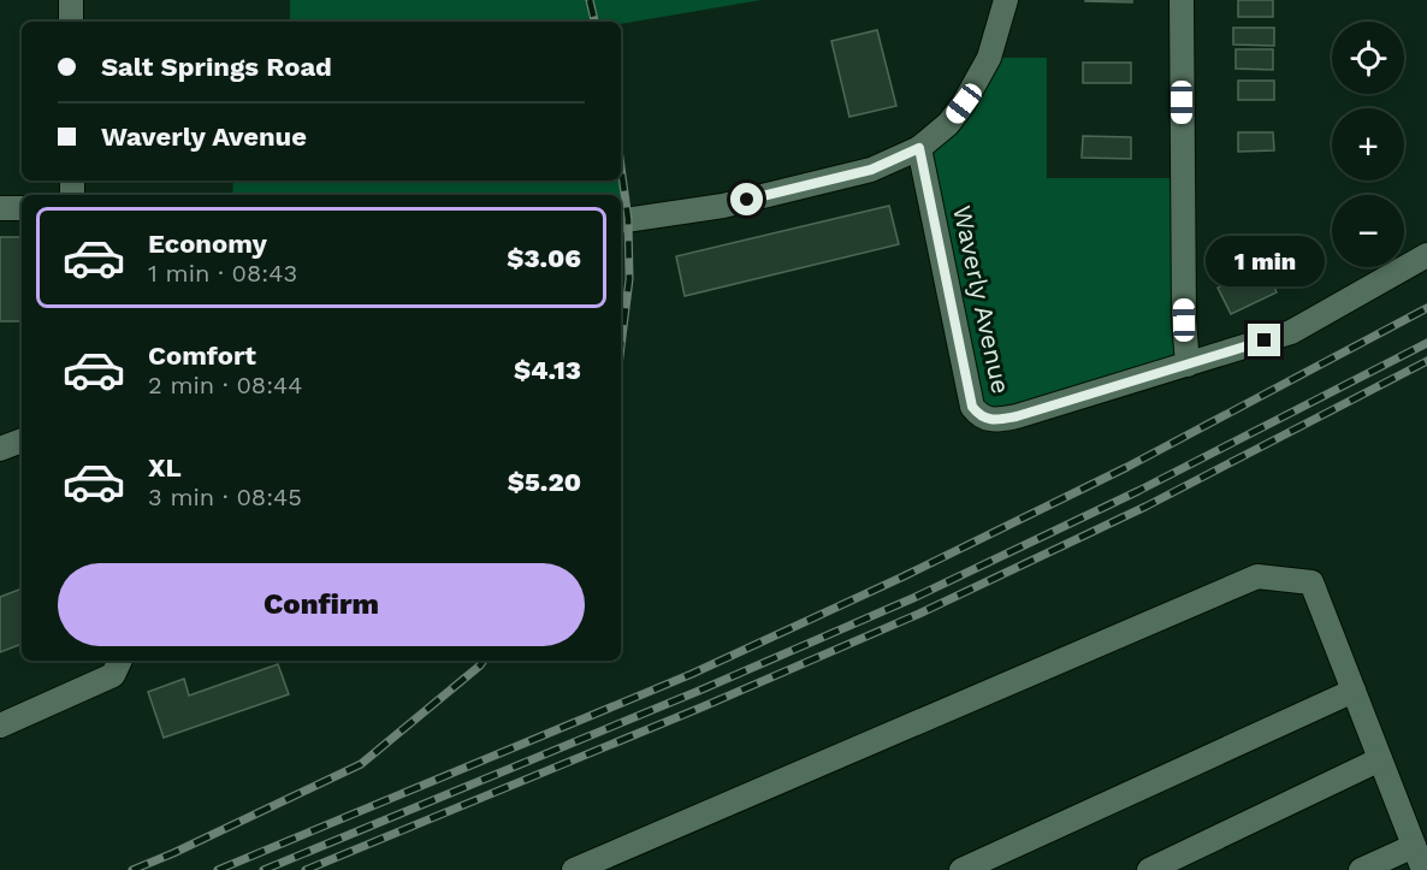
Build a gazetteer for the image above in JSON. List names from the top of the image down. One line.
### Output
{"streets":{"street":["Waverly Avenue"]},"page":{"map_buttons":["+","−"],"banner":["Salt Springs Road","Waverly Avenue"],"list":[{"name":"Economy","note":"1 min · 08:43","value":"$3.06"},{"name":"Comfort","note":"2 min · 08:44","value":"$4.13"},{"name":"XL","note":"3 min · 08:45","value":"$5.20"}],"bubble":"1 min","buttons":"Confirm"}}
